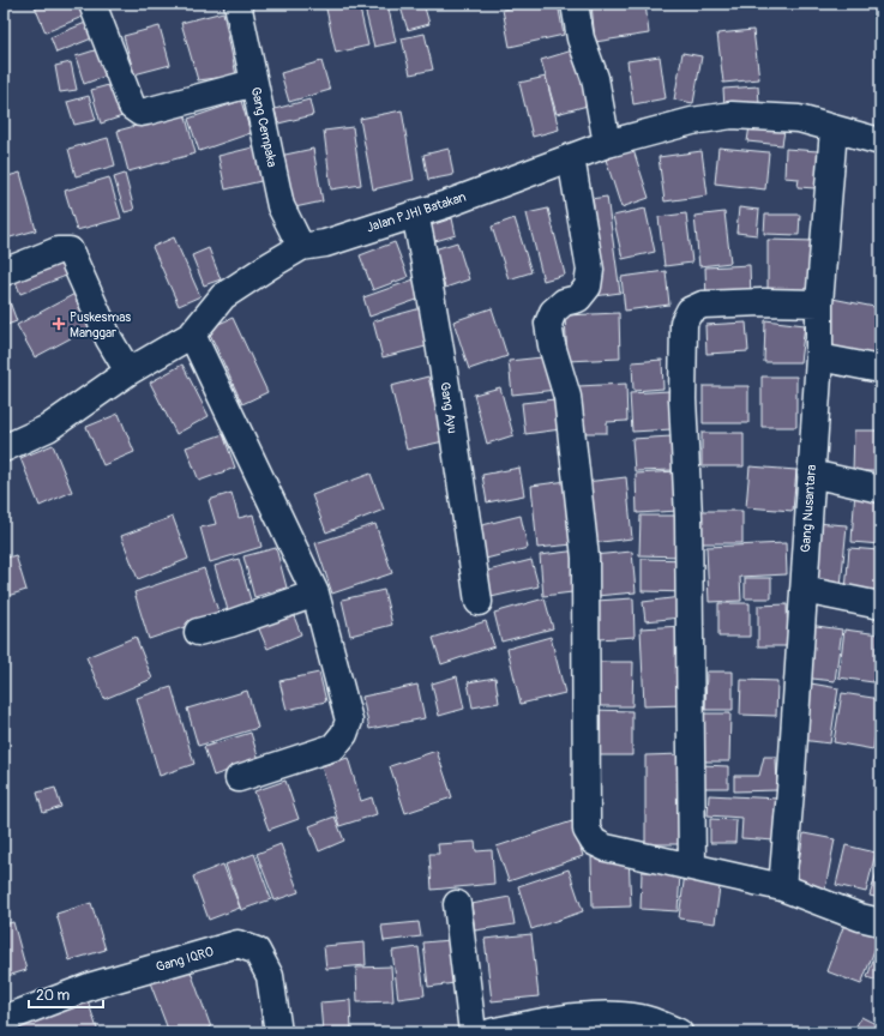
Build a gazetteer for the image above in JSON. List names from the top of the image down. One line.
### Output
{"streets":{"street":["Gang Cempaka","Jalan PJHI Batakan","Gang Ayu","Gang Nusantara","Gang IQRO"]},"crossings":[["Gang Cempaka","Jalan PJHI Batakan"],["Jalan PJHI Batakan","Gang Ayu"],["Jalan PJHI Batakan","Gang Nusantara"]],"places":{"health":["Puskesmas Manggar"]},"scale_bar":"20 m"}
